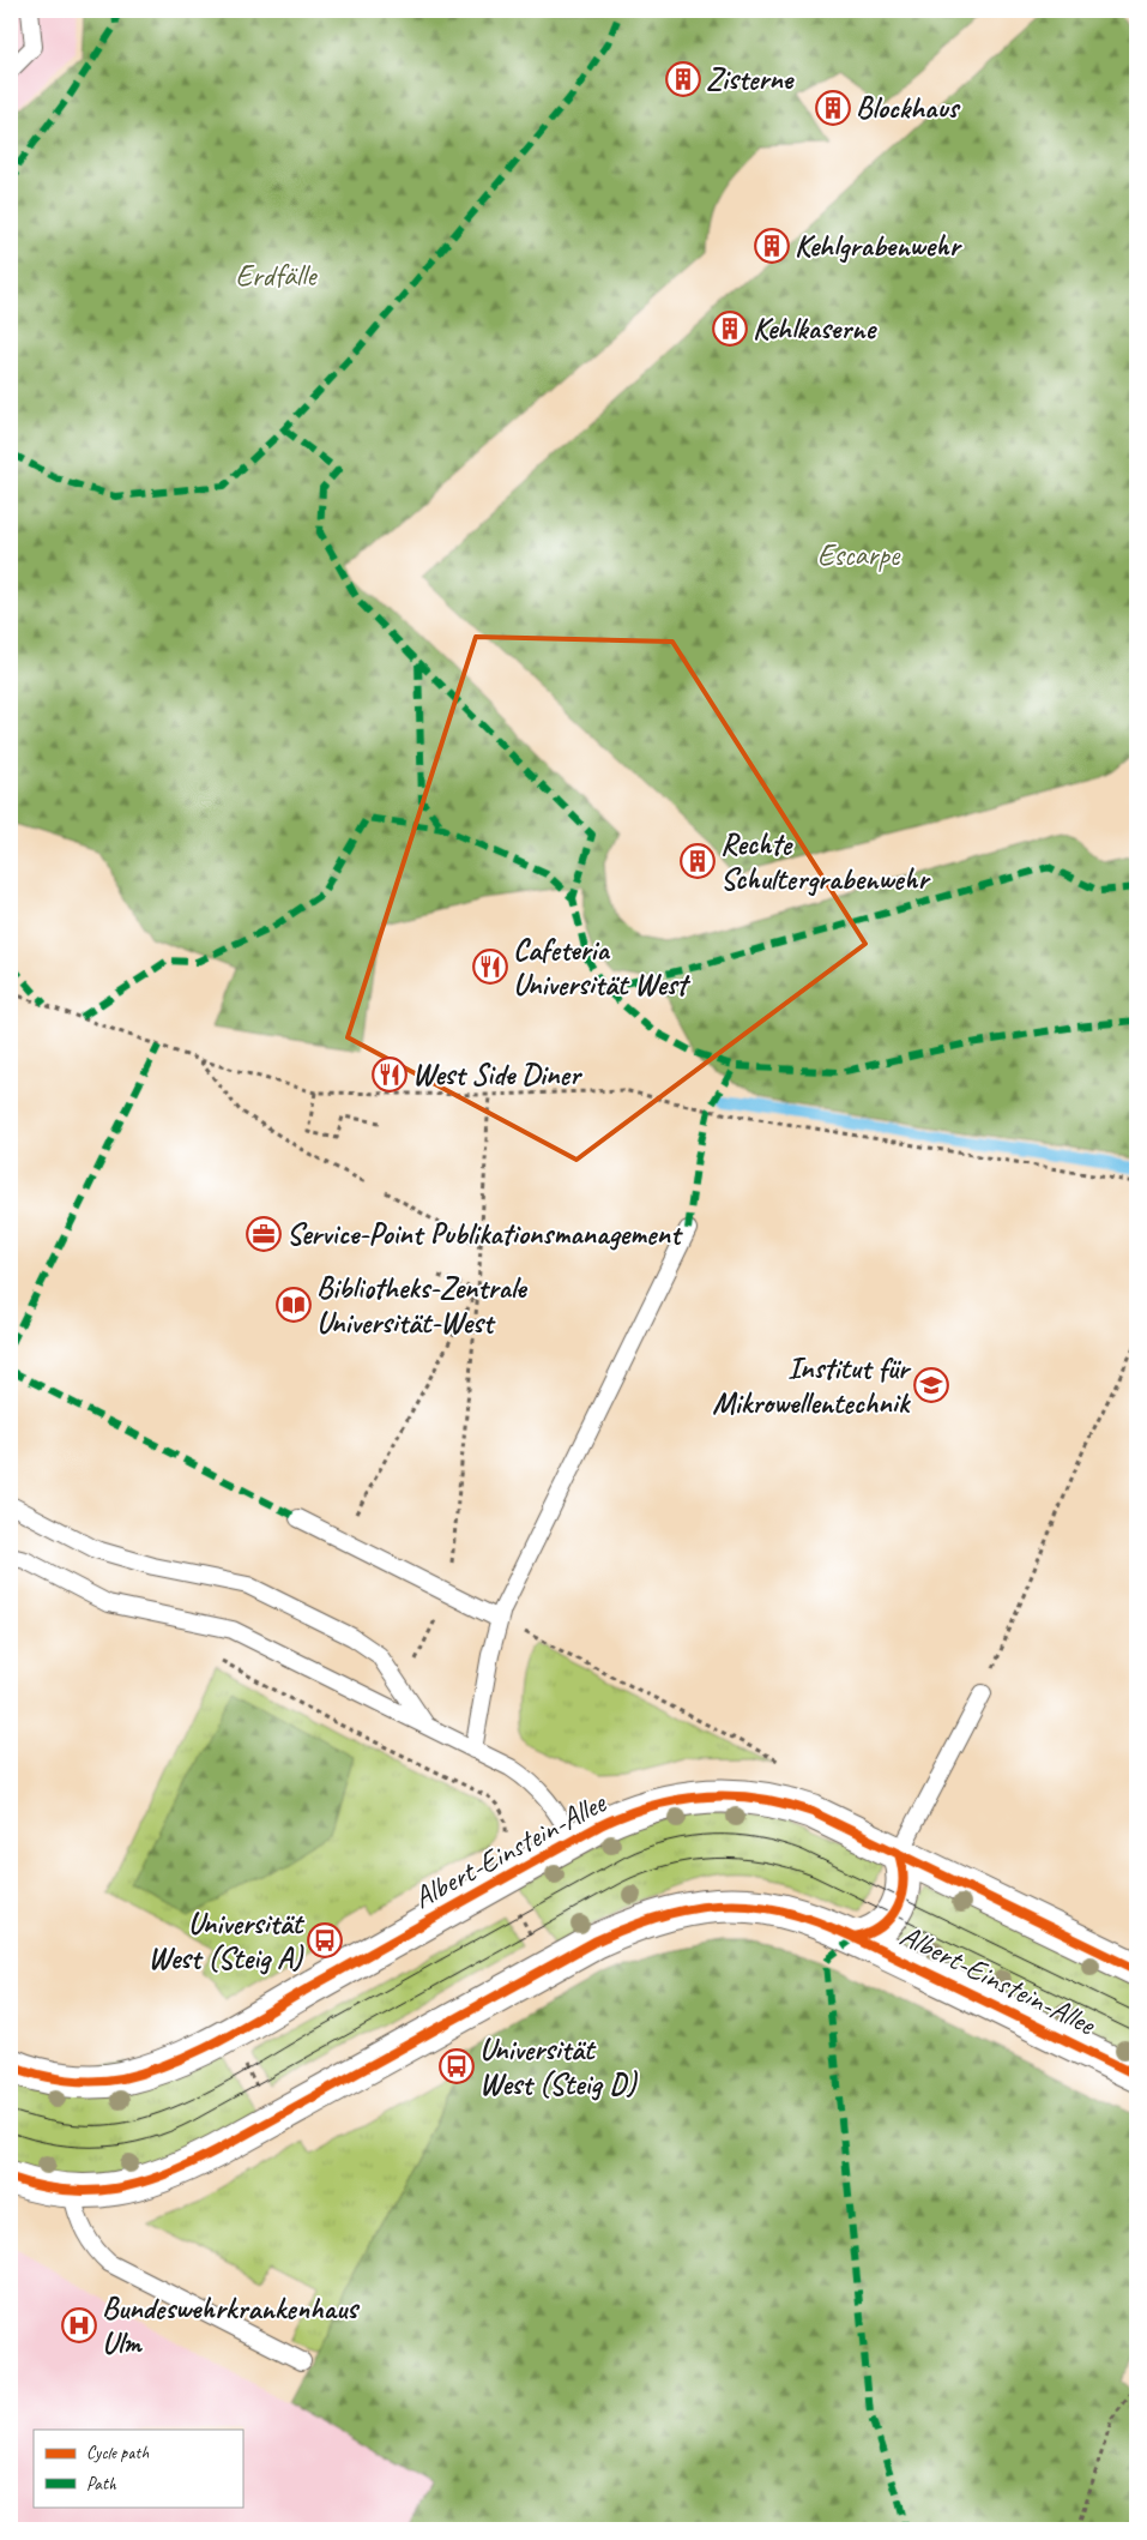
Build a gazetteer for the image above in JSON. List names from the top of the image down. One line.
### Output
{"streets":{"street":["Albert-Einstein-Allee"]},"parks":["Erdfälle","Escarpe"],"places":{"building":["Zisterne","Blockhaus","Kehlgrabenwehr","Kehlkaserne","Rechte Schultergrabenwehr"],"restaurant":["Cafeteria Universität West","West Side Diner"],"office":["Service-Point Publikationsmanagement"],"library":["Bibliotheks-Zentrale Universität-West"],"school or university":["Institut für Mikrowellentechnik"],"bus stop":["Universität West (Steig A)","Universität West (Steig D)"],"hospital":["Bundeswehrkrankenhaus Ulm"]},"legend":["Cycle path","Path"]}
